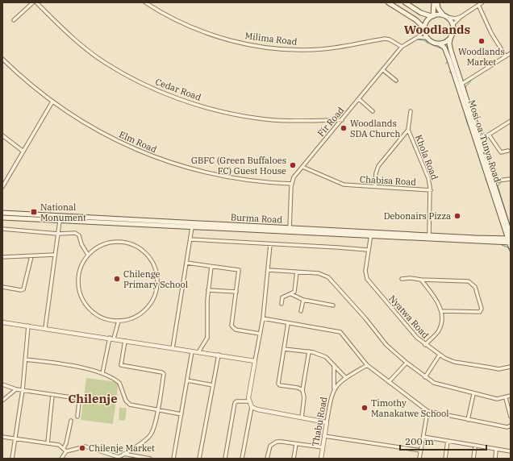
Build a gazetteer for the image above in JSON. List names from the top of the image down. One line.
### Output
{"streets":{"main road":["Mosi-oa-Tunya Road","Burma Road"],"street":["Milima Road","Cedar Road","Fir Road","Elm Road","Khola Road","Chabisa Road","Nyatwa Road","Thabu Road"]},"crossings":[["Milima Road","Fir Road"],["Cedar Road","Fir Road"],["Fir Road","Mosi-oa-Tunya Road"],["Fir Road","Elm Road"],["Fir Road","Chabisa Road"],["Fir Road","Burma Road"],["Mosi-oa-Tunya Road","Burma Road"],["Khola Road","Chabisa Road"],["Burma Road","Nyatwa Road"]],"districts":["Woodlands","Chilenje"],"places":{"other":["Woodlands Market","Woodlands SDA Church","GBFC (Green Buffaloes FC) Guest House","Debonairs Pizza","Chilenge Primary School","Timothy Manakatwe School","Chilenje Market"],"transit":["National Monument"]},"scale_bar":"200 m"}
